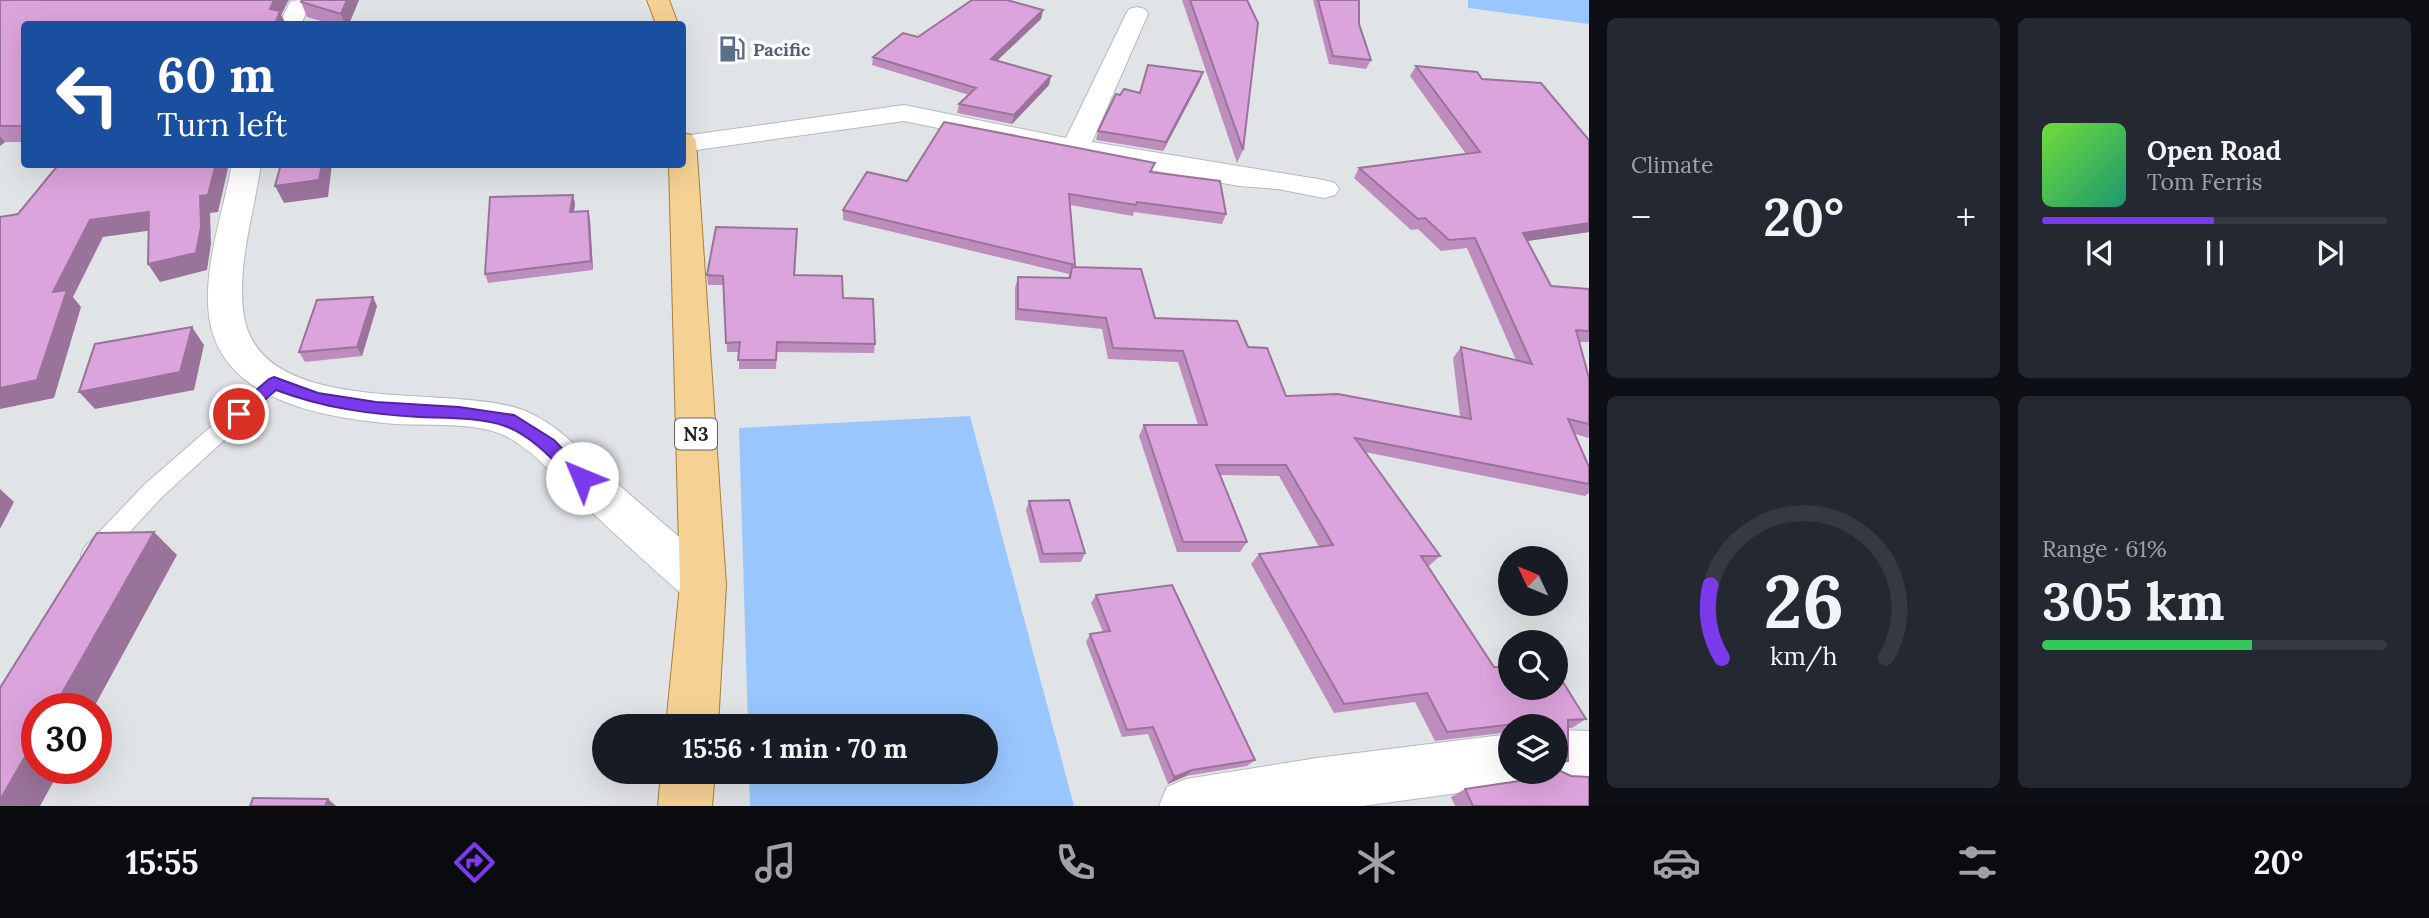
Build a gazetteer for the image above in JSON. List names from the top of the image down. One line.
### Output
{"streets":{"main road":["N3"]},"places":{"fuel station":["Pacific"]},"north":"top left","page":{"tile":["Climate",["Range · 61%","305 km"]],"turn":["60 m","Turn left"],"song":["Open Road","Tom Ferris"],"heat":["−","20°","+"],"limit":"30","trip":"15:56 · 1 min · 70 m","tabs":["15:55","20°"],"gauge":["26","km/h"]}}
